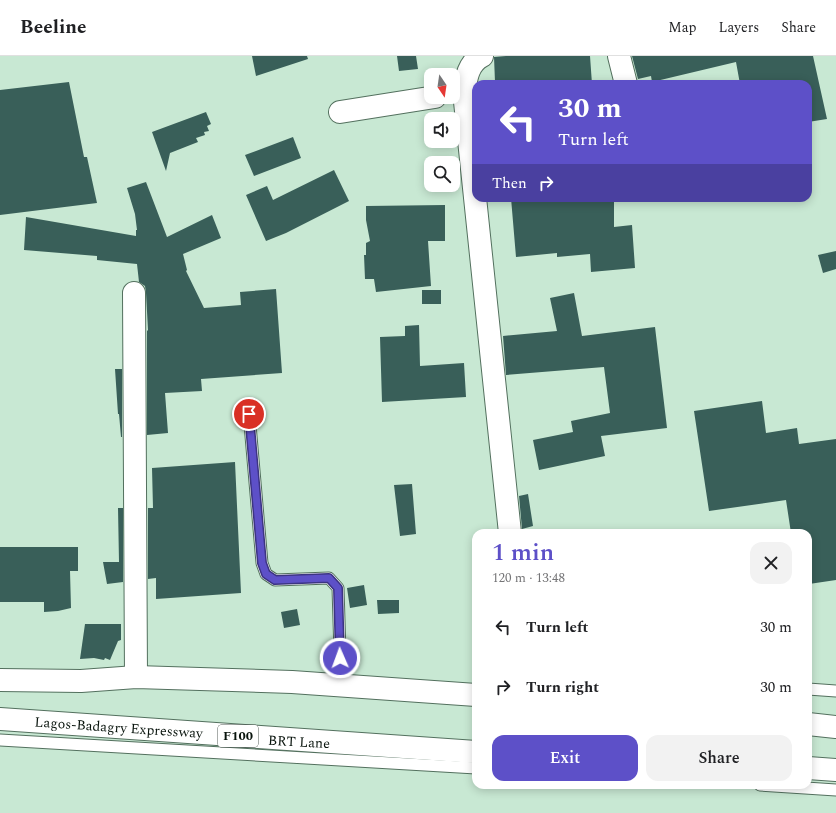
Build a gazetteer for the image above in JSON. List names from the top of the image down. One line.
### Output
{"streets":{"main road":["Lagos-Badagry Expressway","F100"],"lane":["BRT Lane"]},"north":"bottom","page":{"header":"Beeline","nav":["Map","Layers","Share"],"turn":["30 m","Turn left"],"then":"Then","heading":["1 min","120 m · 13:48"],"list":[{"name":"Turn left","value":"30 m"},{"name":"Turn right","value":"30 m"}],"buttons":["Exit","Share"]}}
